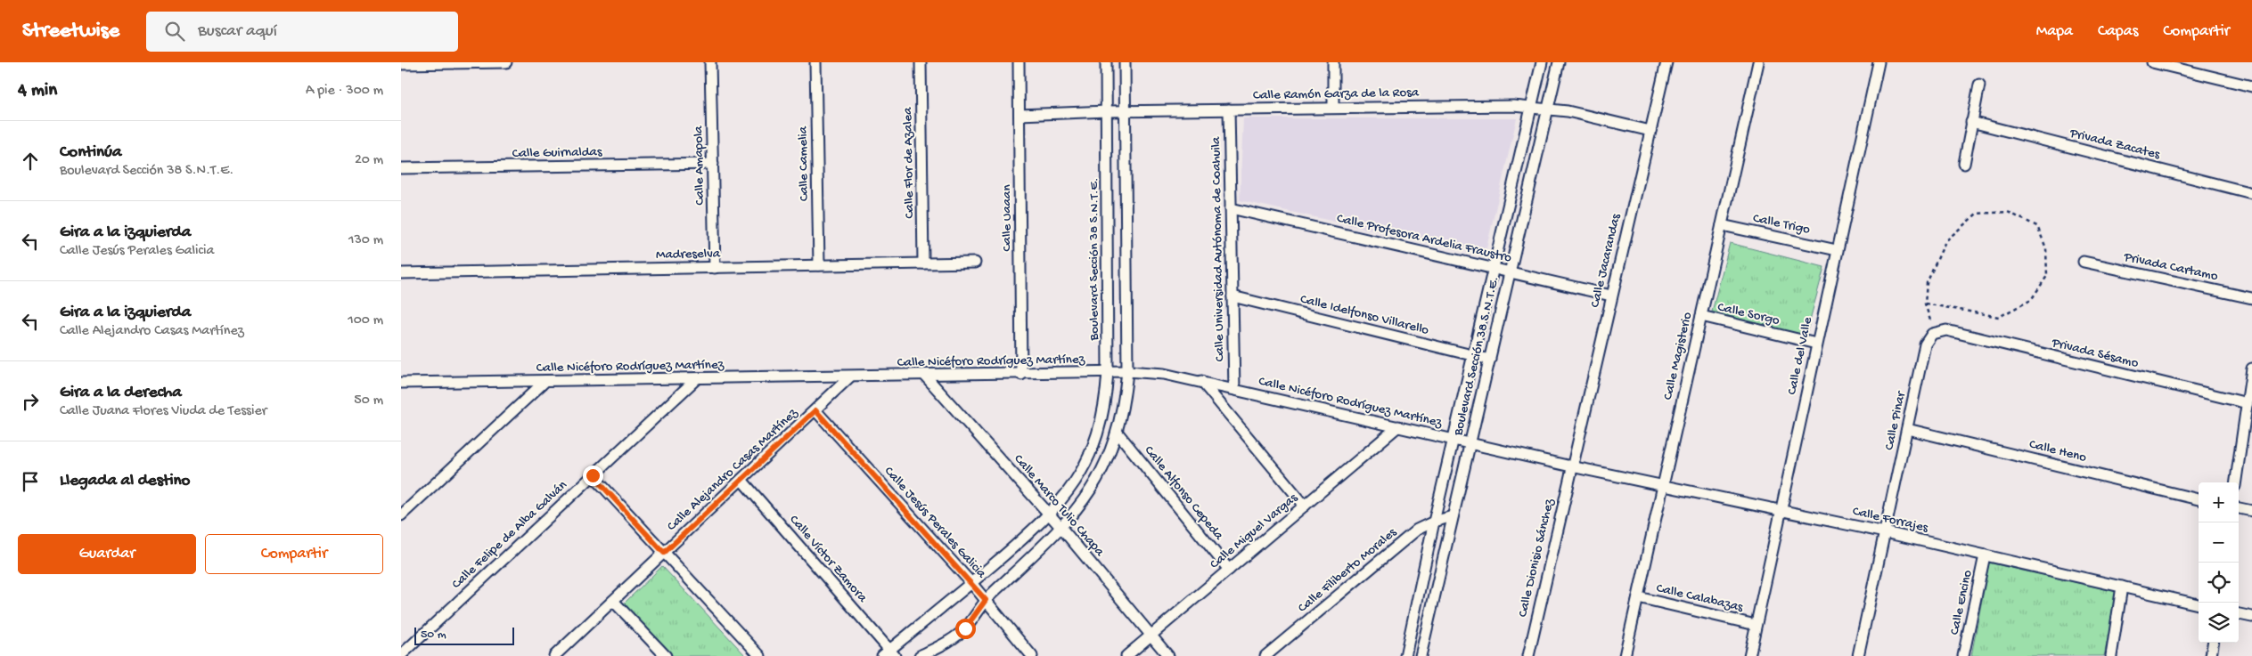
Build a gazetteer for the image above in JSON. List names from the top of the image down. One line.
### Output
{"streets":{"street":["Calle Ramón Garza de la Rosa","Privada Zacates","Calle Guirnaldas","Calle Flor de Azalea","Calle Camelia","Calle Amapola","Calle Uaaan","Calle Trigo","Calle Profesora Ardelia Fraustro","Calle Universidad Autónoma de Coahuila","Madreselva","Boulevard Sección 38 S.N.T.E.","Calle Jacarandas","Privada Cartamo","Calle Sorgo","Calle Idelfonso Villarello","Privada Sésamo","Calle Magisterio","Calle del Valle","Calle Nicéforo Rodríguez Martínez","Calle Pinar","Calle Heno","Calle Alejandro Casas Martínez","Calle Alfonso Cepeda","Calle Marco Tulio Chapa","Calle Forrajes","Calle Jesús Perales Galicia","Calle Miguel Vargas","Calle Felipe de Alba Galván","Calle Dionisio Sánchez","Calle Víctor Zamora","Calle Filiberto Morales","Calle Calabazas","Calle Encino"]},"crossings":[["Calle Ramón Garza de la Rosa","Calle Uaaan"],["Calle Ramón Garza de la Rosa","Calle Universidad Autónoma de Coahuila"],["Calle Ramón Garza de la Rosa","Boulevard Sección 38 S.N.T.E."],["Calle Ramón Garza de la Rosa","Calle Jacarandas"],["Calle Guirnaldas","Calle Amapola"],["Calle Flor de Azalea","Madreselva"],["Calle Camelia","Madreselva"],["Calle Amapola","Madreselva"],["Calle Uaaan","Calle Nicéforo Rodríguez Martínez"],["Calle Trigo","Calle Magisterio"],["Calle Trigo","Calle del Valle"],["Calle Profesora Ardelia Fraustro","Calle Universidad Autónoma de Coahuila"],["Calle Profesora Ardelia Fraustro","Boulevard Sección 38 S.N.T.E."],["Calle Profesora Ardelia Fraustro","Calle Jacarandas"],["Calle Universidad Autónoma de Coahuila","Calle Idelfonso Villarello"],["Calle Universidad Autónoma de Coahuila","Calle Nicéforo Rodríguez Martínez"],["Boulevard Sección 38 S.N.T.E.","Calle Idelfonso Villarello"],["Boulevard Sección 38 S.N.T.E.","Calle Nicéforo Rodríguez Martínez"],["Boulevard Sección 38 S.N.T.E.","Calle Marco Tulio Chapa"],["Boulevard Sección 38 S.N.T.E.","Calle Jesús Perales Galicia"],["Boulevard Sección 38 S.N.T.E.","Calle Víctor Zamora"],["Boulevard Sección 38 S.N.T.E.","Calle Filiberto Morales"],["Calle Jacarandas","Calle Nicéforo Rodríguez Martínez"],["Calle Jacarandas","Calle Forrajes"],["Calle Jacarandas","Calle Dionisio Sánchez"],["Calle Sorgo","Calle Magisterio"],["Calle Sorgo","Calle del Valle"],["Privada Sésamo","Calle Pinar"],["Calle Magisterio","Calle Forrajes"],["Calle Magisterio","Calle Calabazas"],["Calle del Valle","Calle Forrajes"],["Calle del Valle","Calle Calabazas"],["Calle Nicéforo Rodríguez Martínez","Calle Alejandro Casas Martínez"],["Calle Nicéforo Rodríguez Martínez","Calle Marco Tulio Chapa"],["Calle Nicéforo Rodríguez Martínez","Calle Forrajes"],["Calle Nicéforo Rodríguez Martínez","Calle Miguel Vargas"],["Calle Nicéforo Rodríguez Martínez","Calle Felipe de Alba Galván"],["Calle Nicéforo Rodríguez Martínez","Calle Dionisio Sánchez"],["Calle Pinar","Calle Heno"],["Calle Pinar","Calle Forrajes"],["Calle Alejandro Casas Martínez","Calle Jesús Perales Galicia"],["Calle Alejandro Casas Martínez","Calle Víctor Zamora"],["Calle Alfonso Cepeda","Calle Miguel Vargas"],["Calle Marco Tulio Chapa","Calle Miguel Vargas"],["Calle Forrajes","Calle Dionisio Sánchez"],["Calle Forrajes","Calle Encino"]],"scale_bar":"50 m","page":{"header":"Streetwise","search":"Buscar aquí","nav":["Mapa","Capas","Compartir"],"heading":["4 min","A pie · 300 m"],"list":[["Continúa","Boulevard Sección 38 S.N.T.E.","20 m"],["Gira a la izquierda","Calle Jesús Perales Galicia","130 m"],["Gira a la izquierda","Calle Alejandro Casas Martínez","100 m"],["Gira a la derecha","Calle Juana Flores Viuda de Tessier","50 m"],"Llegada al destino"],"map_buttons":["+","−"],"buttons":["Guardar","Compartir"],"scale":"50 m"}}
